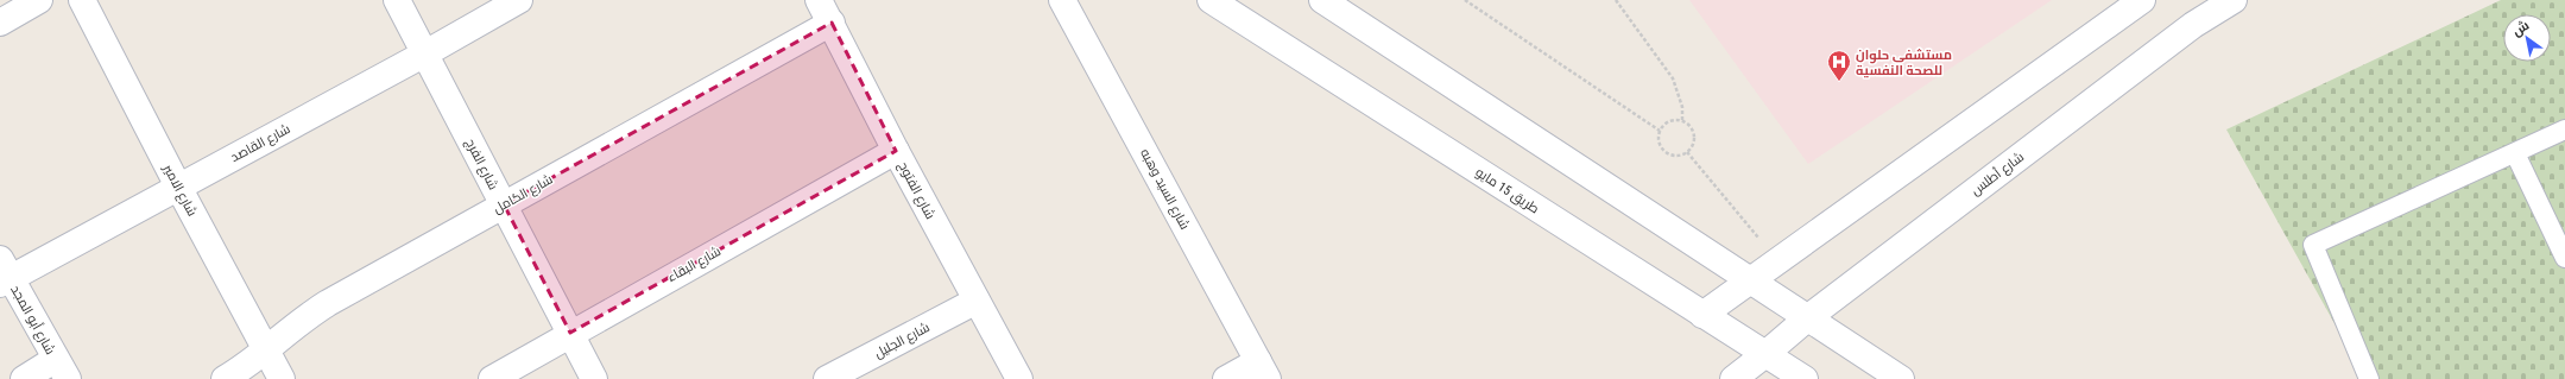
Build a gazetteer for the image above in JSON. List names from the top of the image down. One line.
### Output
{"streets":{"street":["شارع القاصد","شارع الفرج","شارع أطلس","شارع السيد وهبه","شارع الامير","شارع الفتوح","طريق 15 مايو","شارع الكامل","شارع البقاء","شارع أبو المجد","شارع الجليل"]},"crossings":[["شارع القاصد","شارع الفرج"],["شارع القاصد","شارع الامير"],["شارع القاصد","شارع أبو المجد"],["شارع الفرج","شارع الكامل"],["شارع الفرج","شارع البقاء"],["شارع أطلس","طريق 15 مايو"],["شارع الامير","شارع الكامل"],["شارع الفتوح","شارع الكامل"],["شارع الفتوح","شارع البقاء"],["شارع الفتوح","شارع الجليل"]],"places":{"hospital":["مستشفي حلوان للصحة النفسية"]},"north":"top left"}
